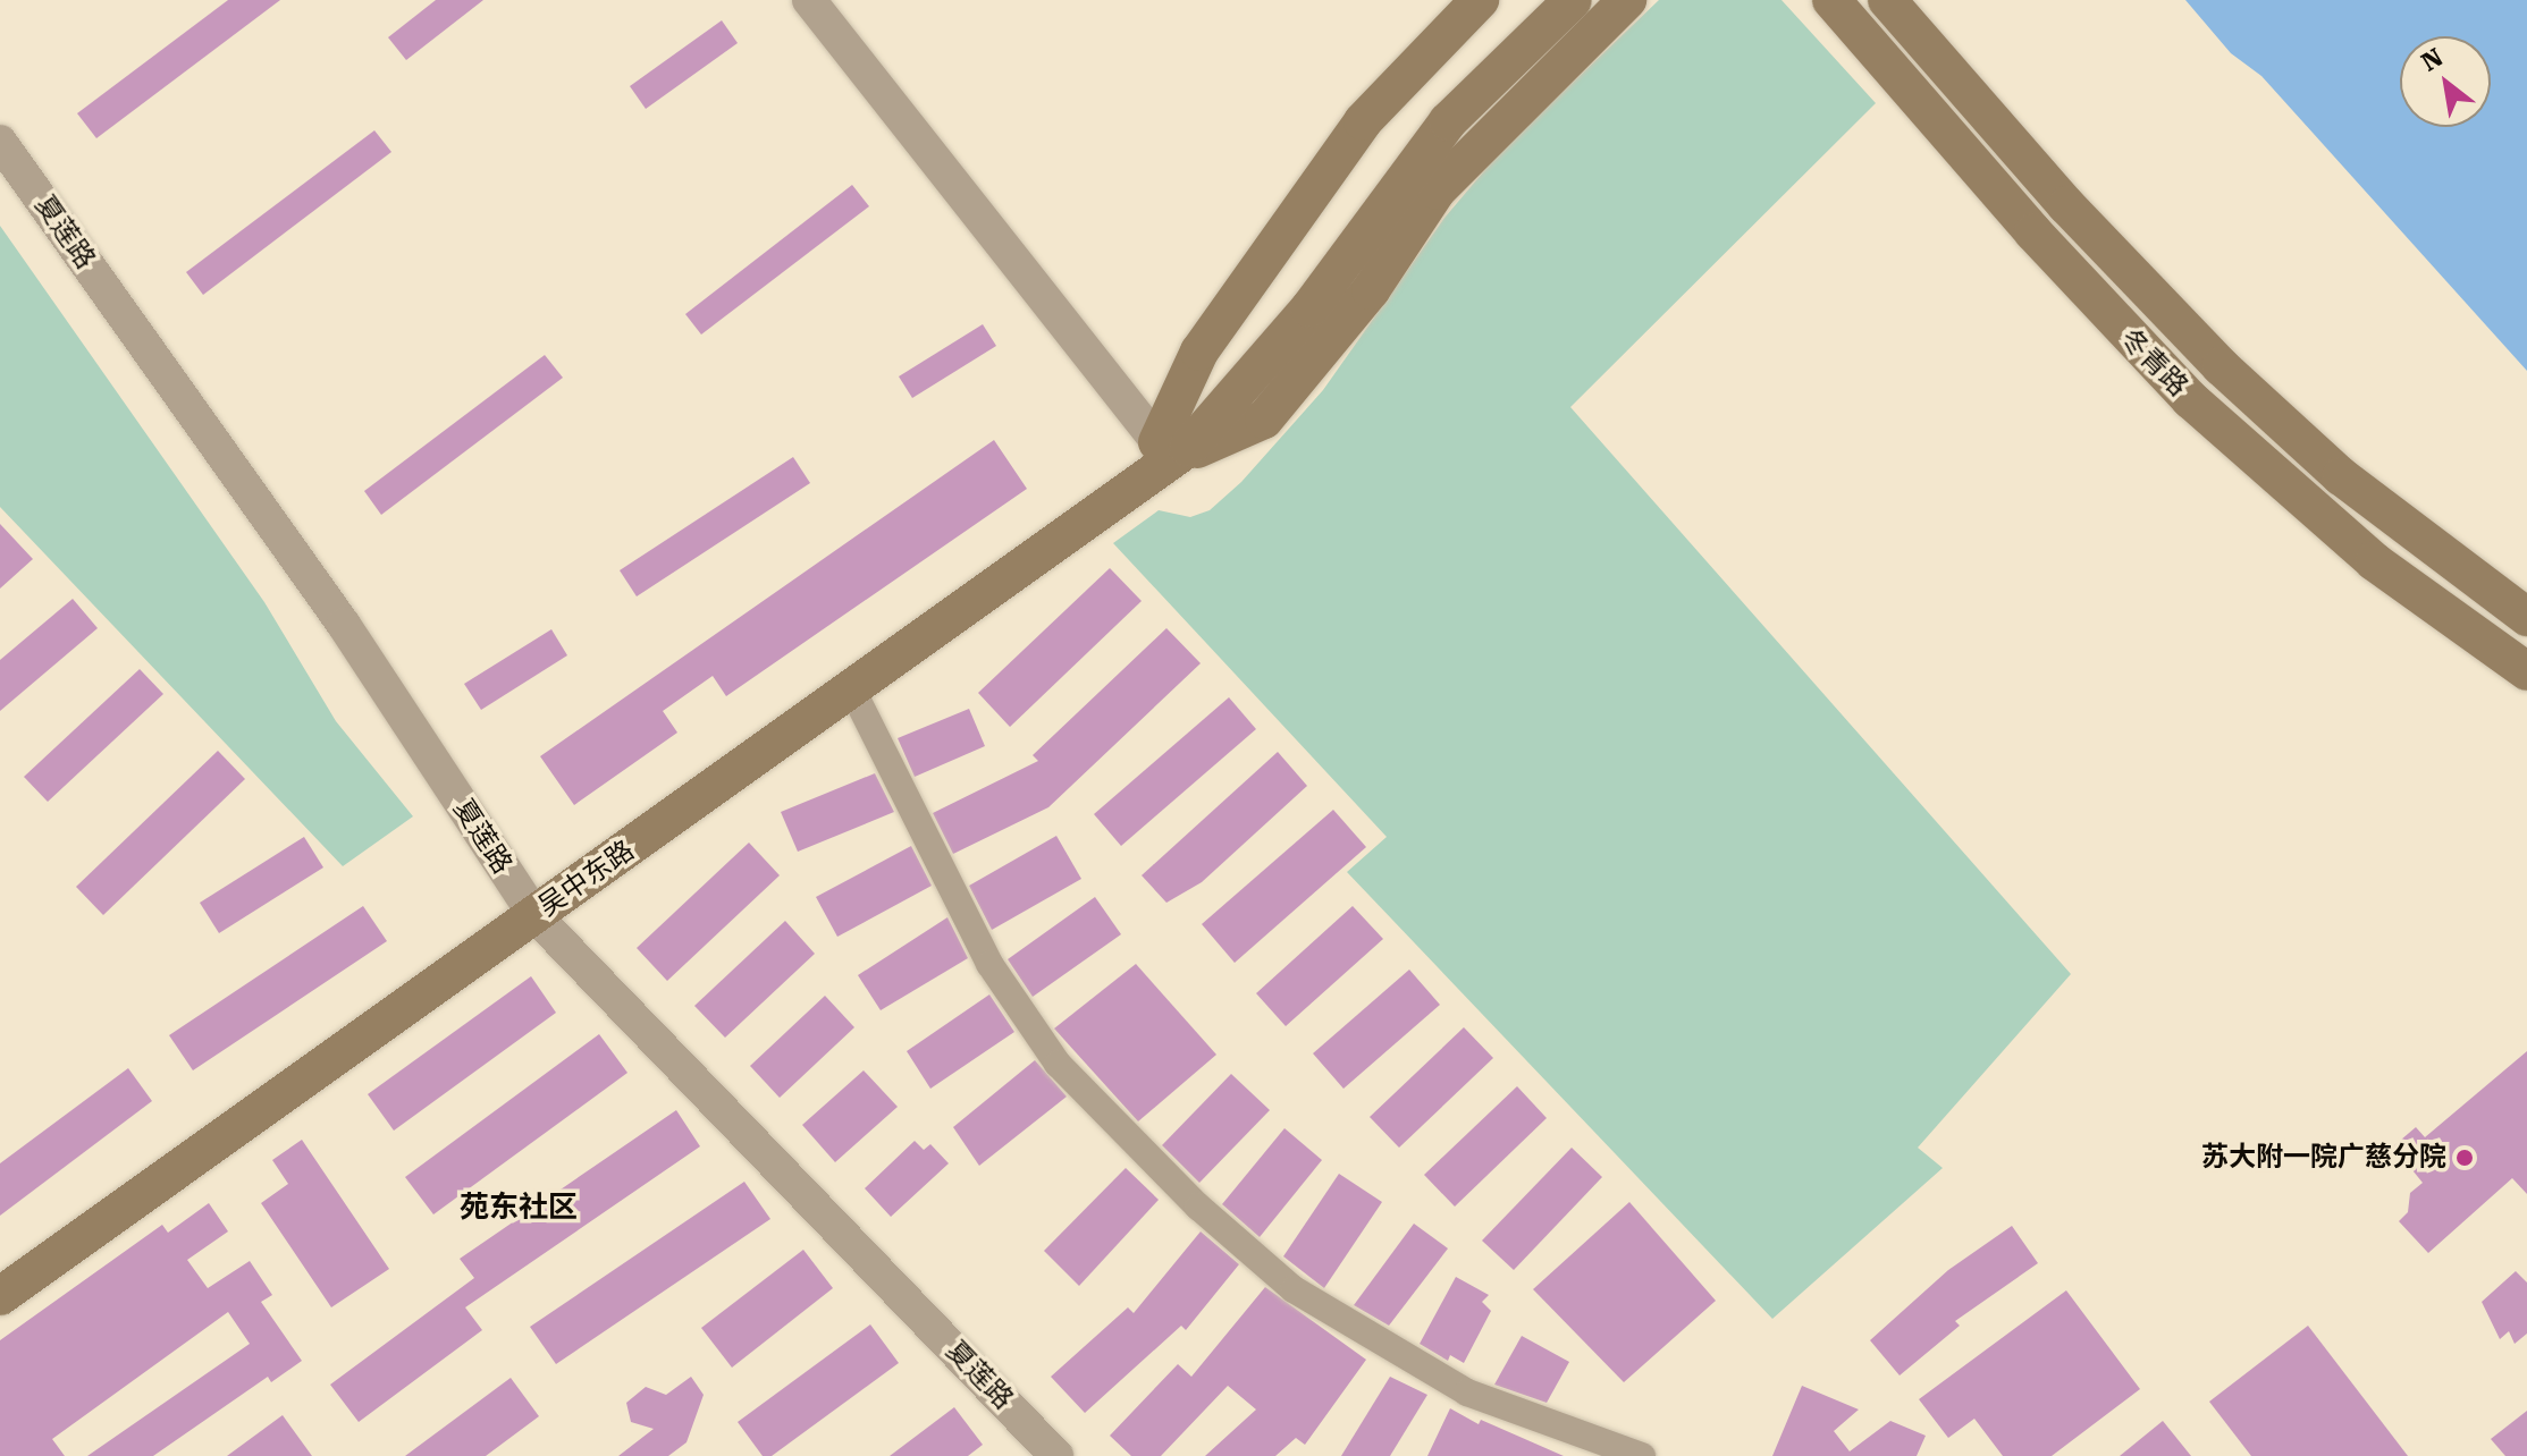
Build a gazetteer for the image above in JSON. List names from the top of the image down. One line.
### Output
{"streets":{"main road":["冬青路","吴中东路"],"street":["夏莲路"]},"crossings":[["夏莲路","吴中东路"]],"districts":["苑东社区"],"places":["苏大附一院广慈分院"],"north":"top left"}
